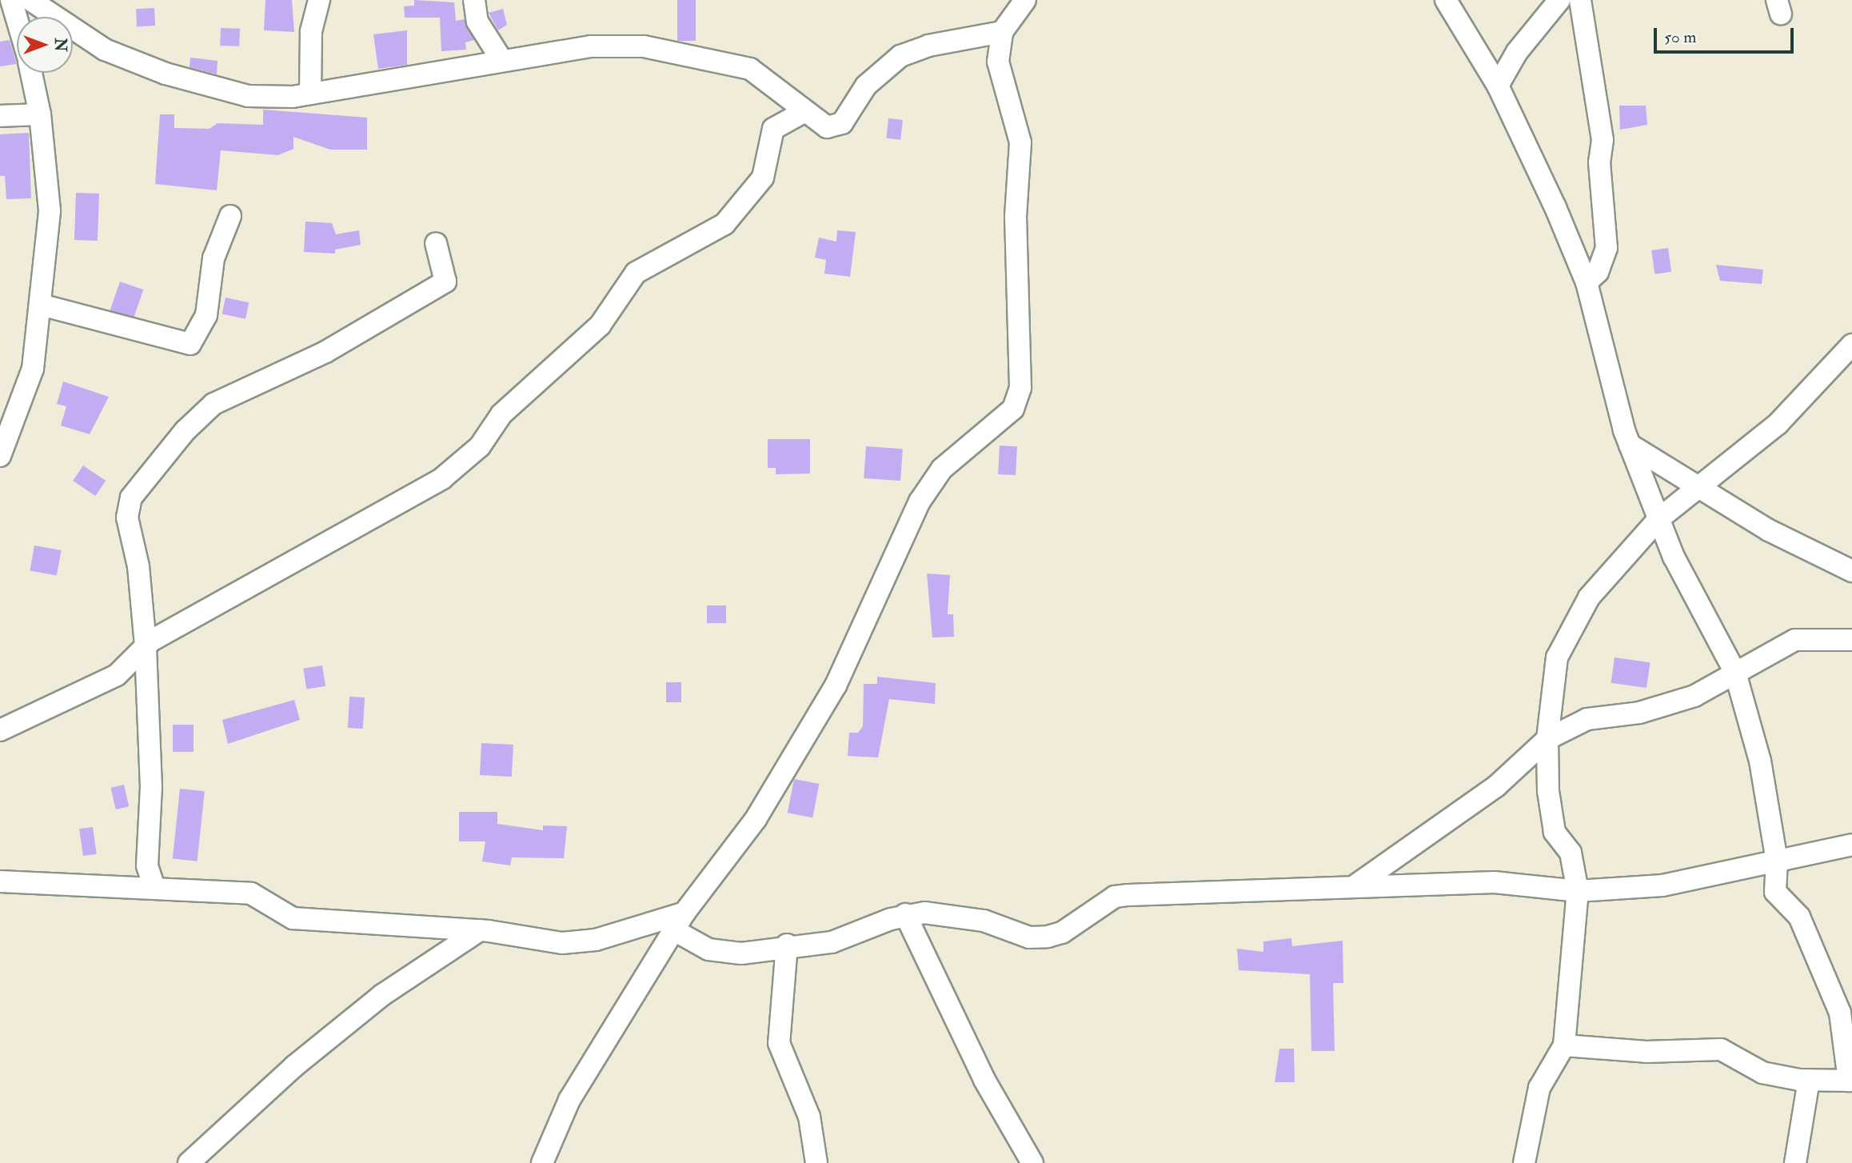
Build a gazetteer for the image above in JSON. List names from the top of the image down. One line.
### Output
{"scale_bar":"50 m","north":"right"}
